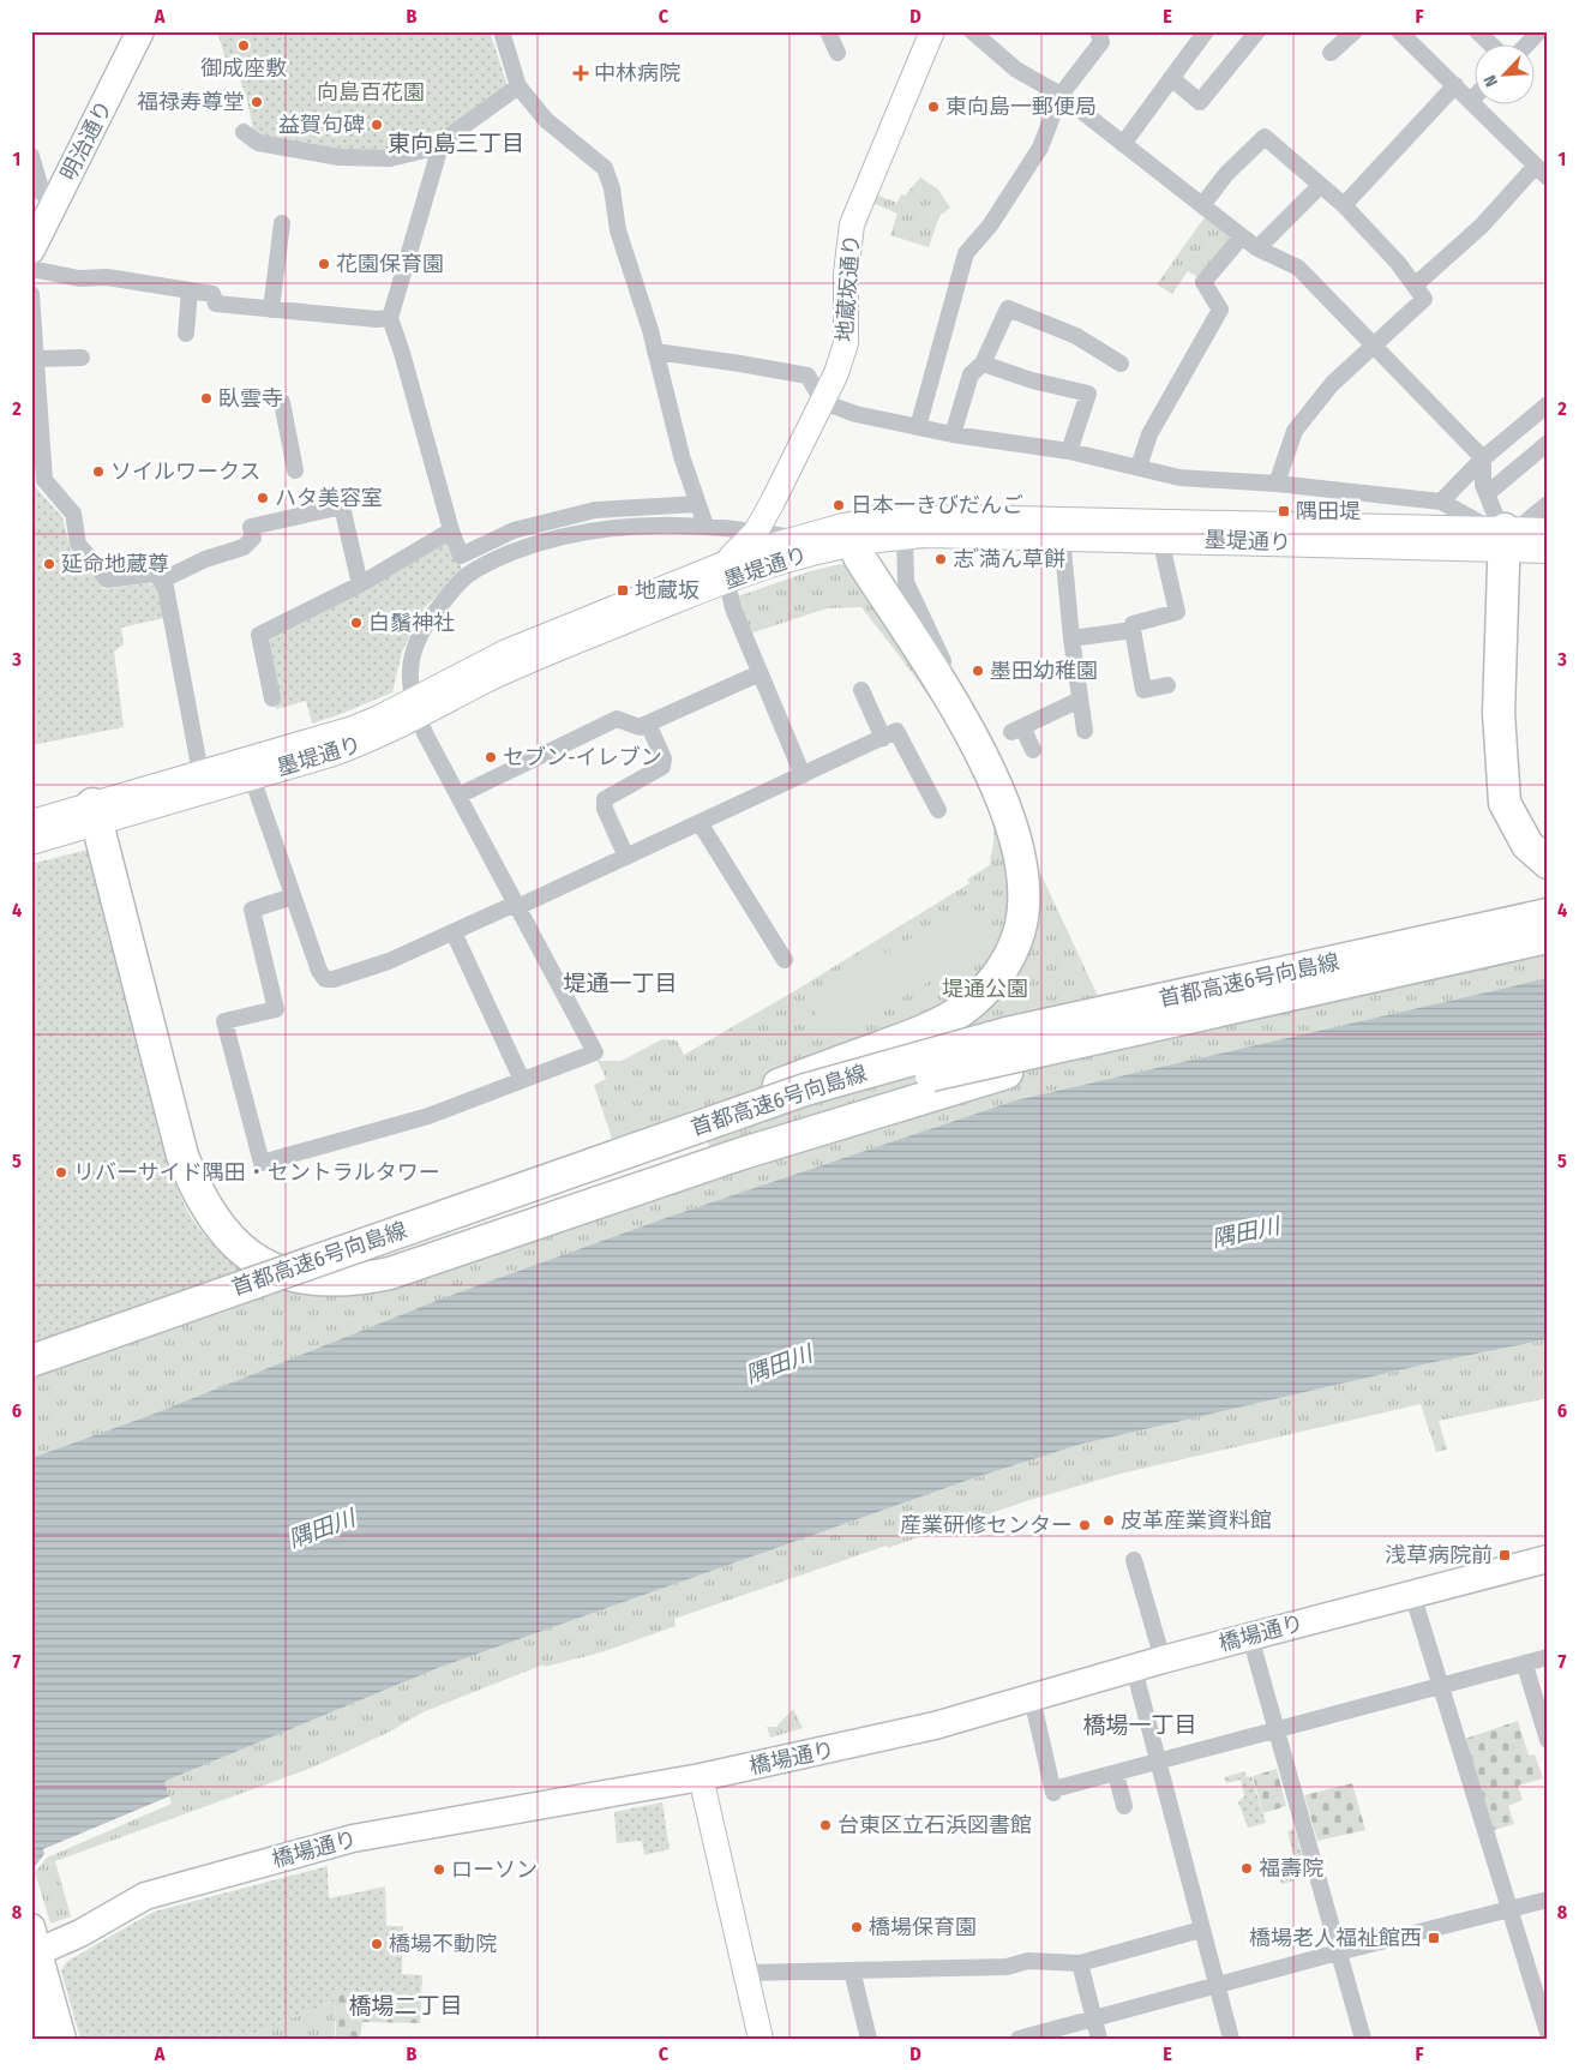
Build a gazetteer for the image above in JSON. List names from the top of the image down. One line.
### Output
{"streets":{"highway":["首都高速6号向島線"],"main road":["明治通り","地蔵坂通り","墨堤通り","橋場通り"]},"crossings":[["地蔵坂通り","墨堤通り"]],"districts":["東向島三丁目","堤通一丁目","橋場一丁目","橋場二丁目"],"water":["隅田川"],"parks":["向島百花園","堤通公園"],"places":{"other":["御成座敷","福禄寿尊堂","東向島一郵便局","益賀句碑","花園保育園","臥雲寺","ソイルワークス","ハタ美容室","日本一きびだんご","志 ゙満ん草餅","延命地蔵尊","白鬚神社","墨田幼稚園","セブン-イレブン","リバーサイド隅田・セントラルタワー","皮革産業資料館","産業研修センター","台東区立石浜図書館","福壽院","ローソン","橋場保育園","橋場不動院"],"health":["中林病院"],"transit":["隅田堤","地蔵坂","浅草病院前","橋場老人福祉館西"]},"north":"bottom left","grid":{"columns":["A","B","C","D","E","F"],"rows":["1","2","3","4","5","6","7","8"]}}
